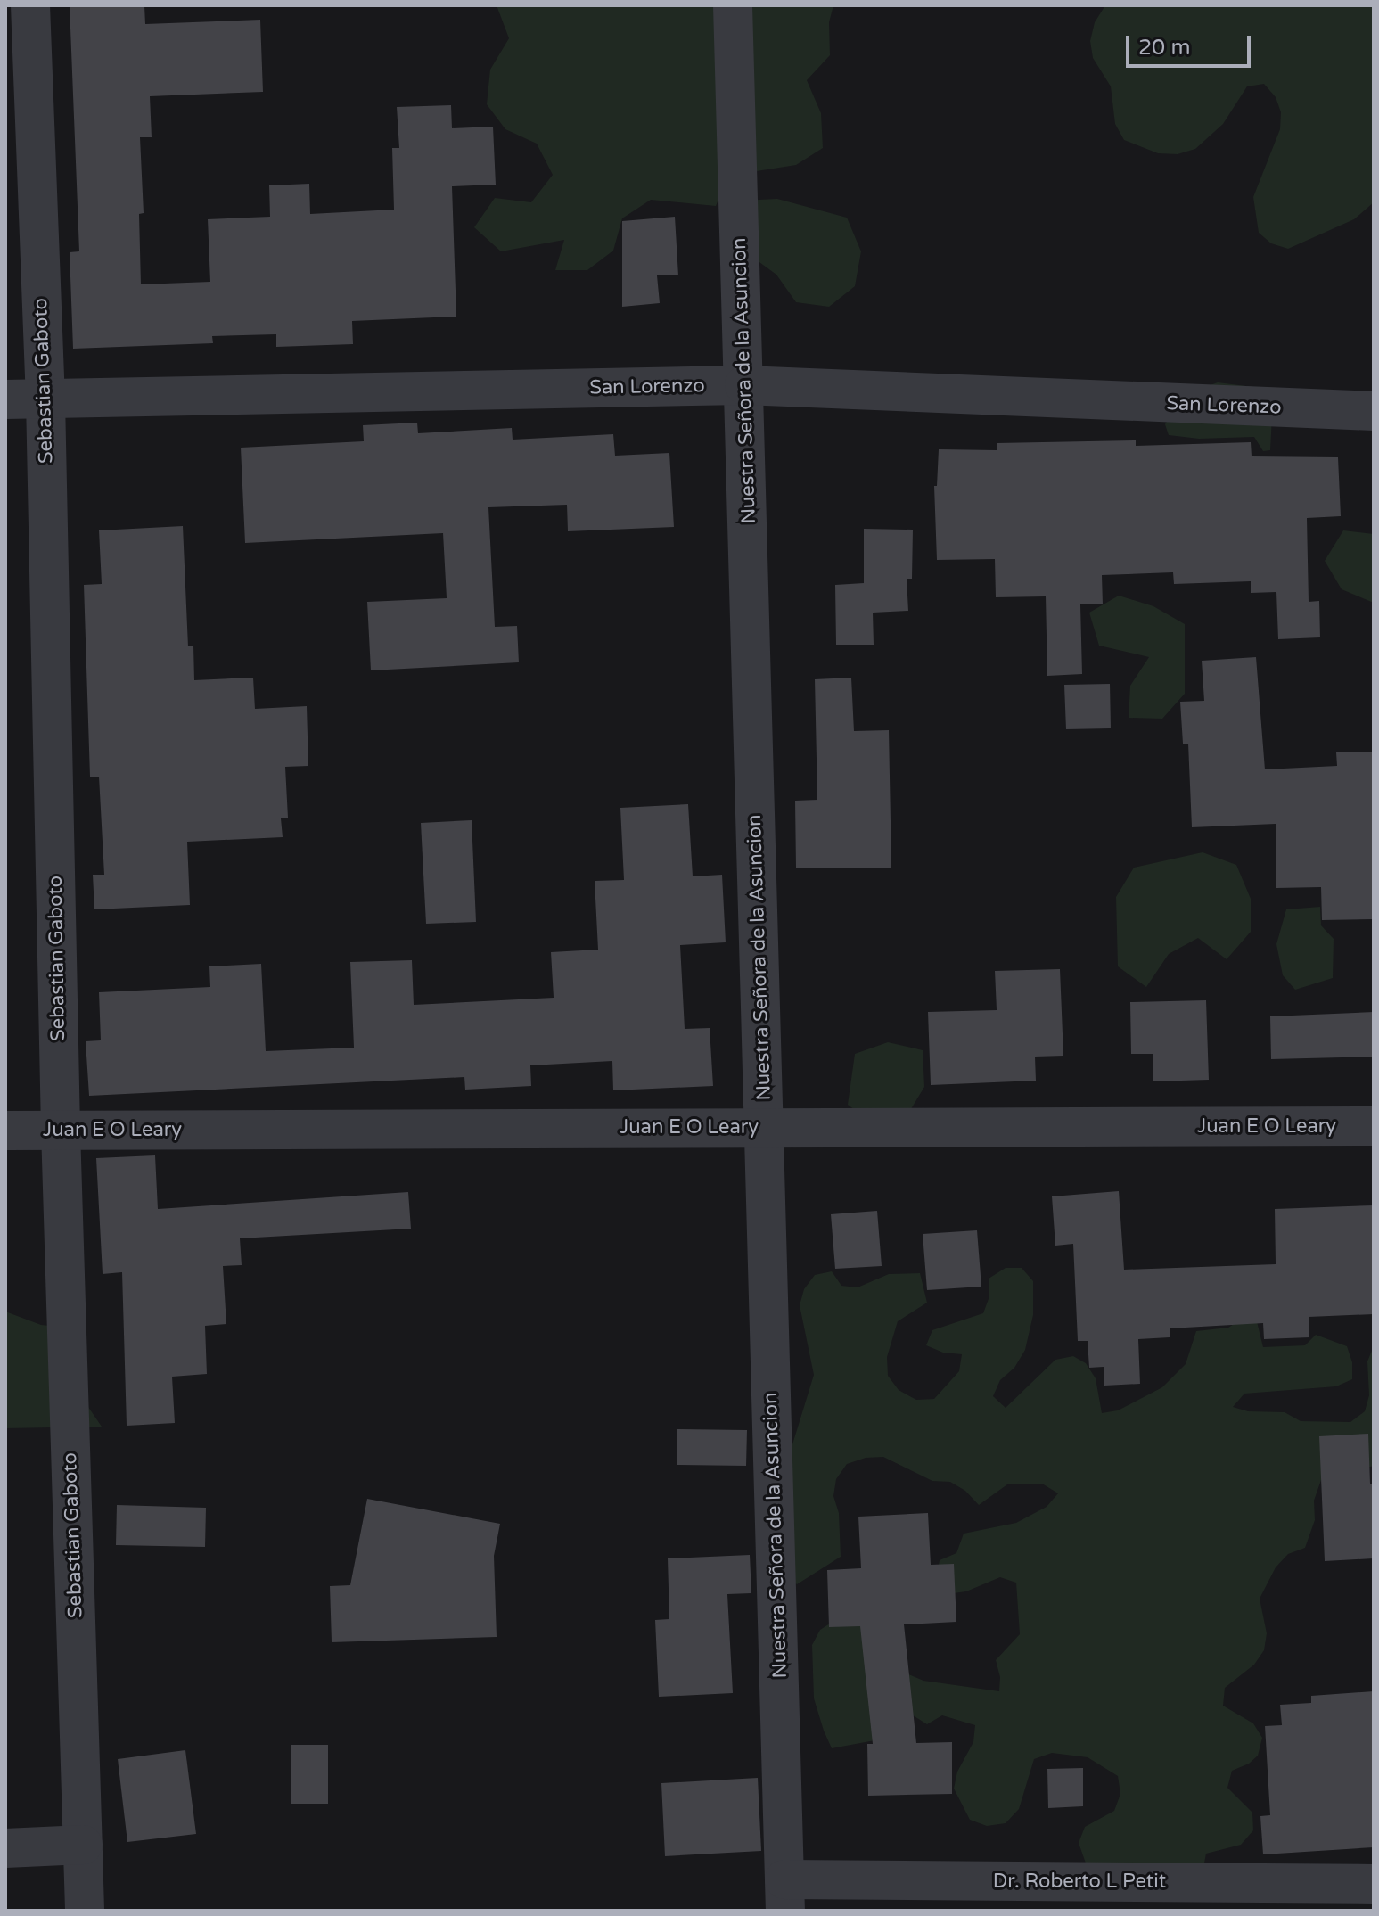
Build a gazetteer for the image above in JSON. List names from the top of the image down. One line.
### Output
{"streets":{"street":["Sebastian Gaboto","Nuestra Señora de la Asuncion","San Lorenzo","Juan E O Leary","Dr. Roberto L Petit"]},"crossings":[["Sebastian Gaboto","San Lorenzo"],["Sebastian Gaboto","Juan E O Leary"],["Nuestra Señora de la Asuncion","San Lorenzo"],["Nuestra Señora de la Asuncion","Juan E O Leary"],["Nuestra Señora de la Asuncion","Dr. Roberto L Petit"]],"scale_bar":"20 m"}
